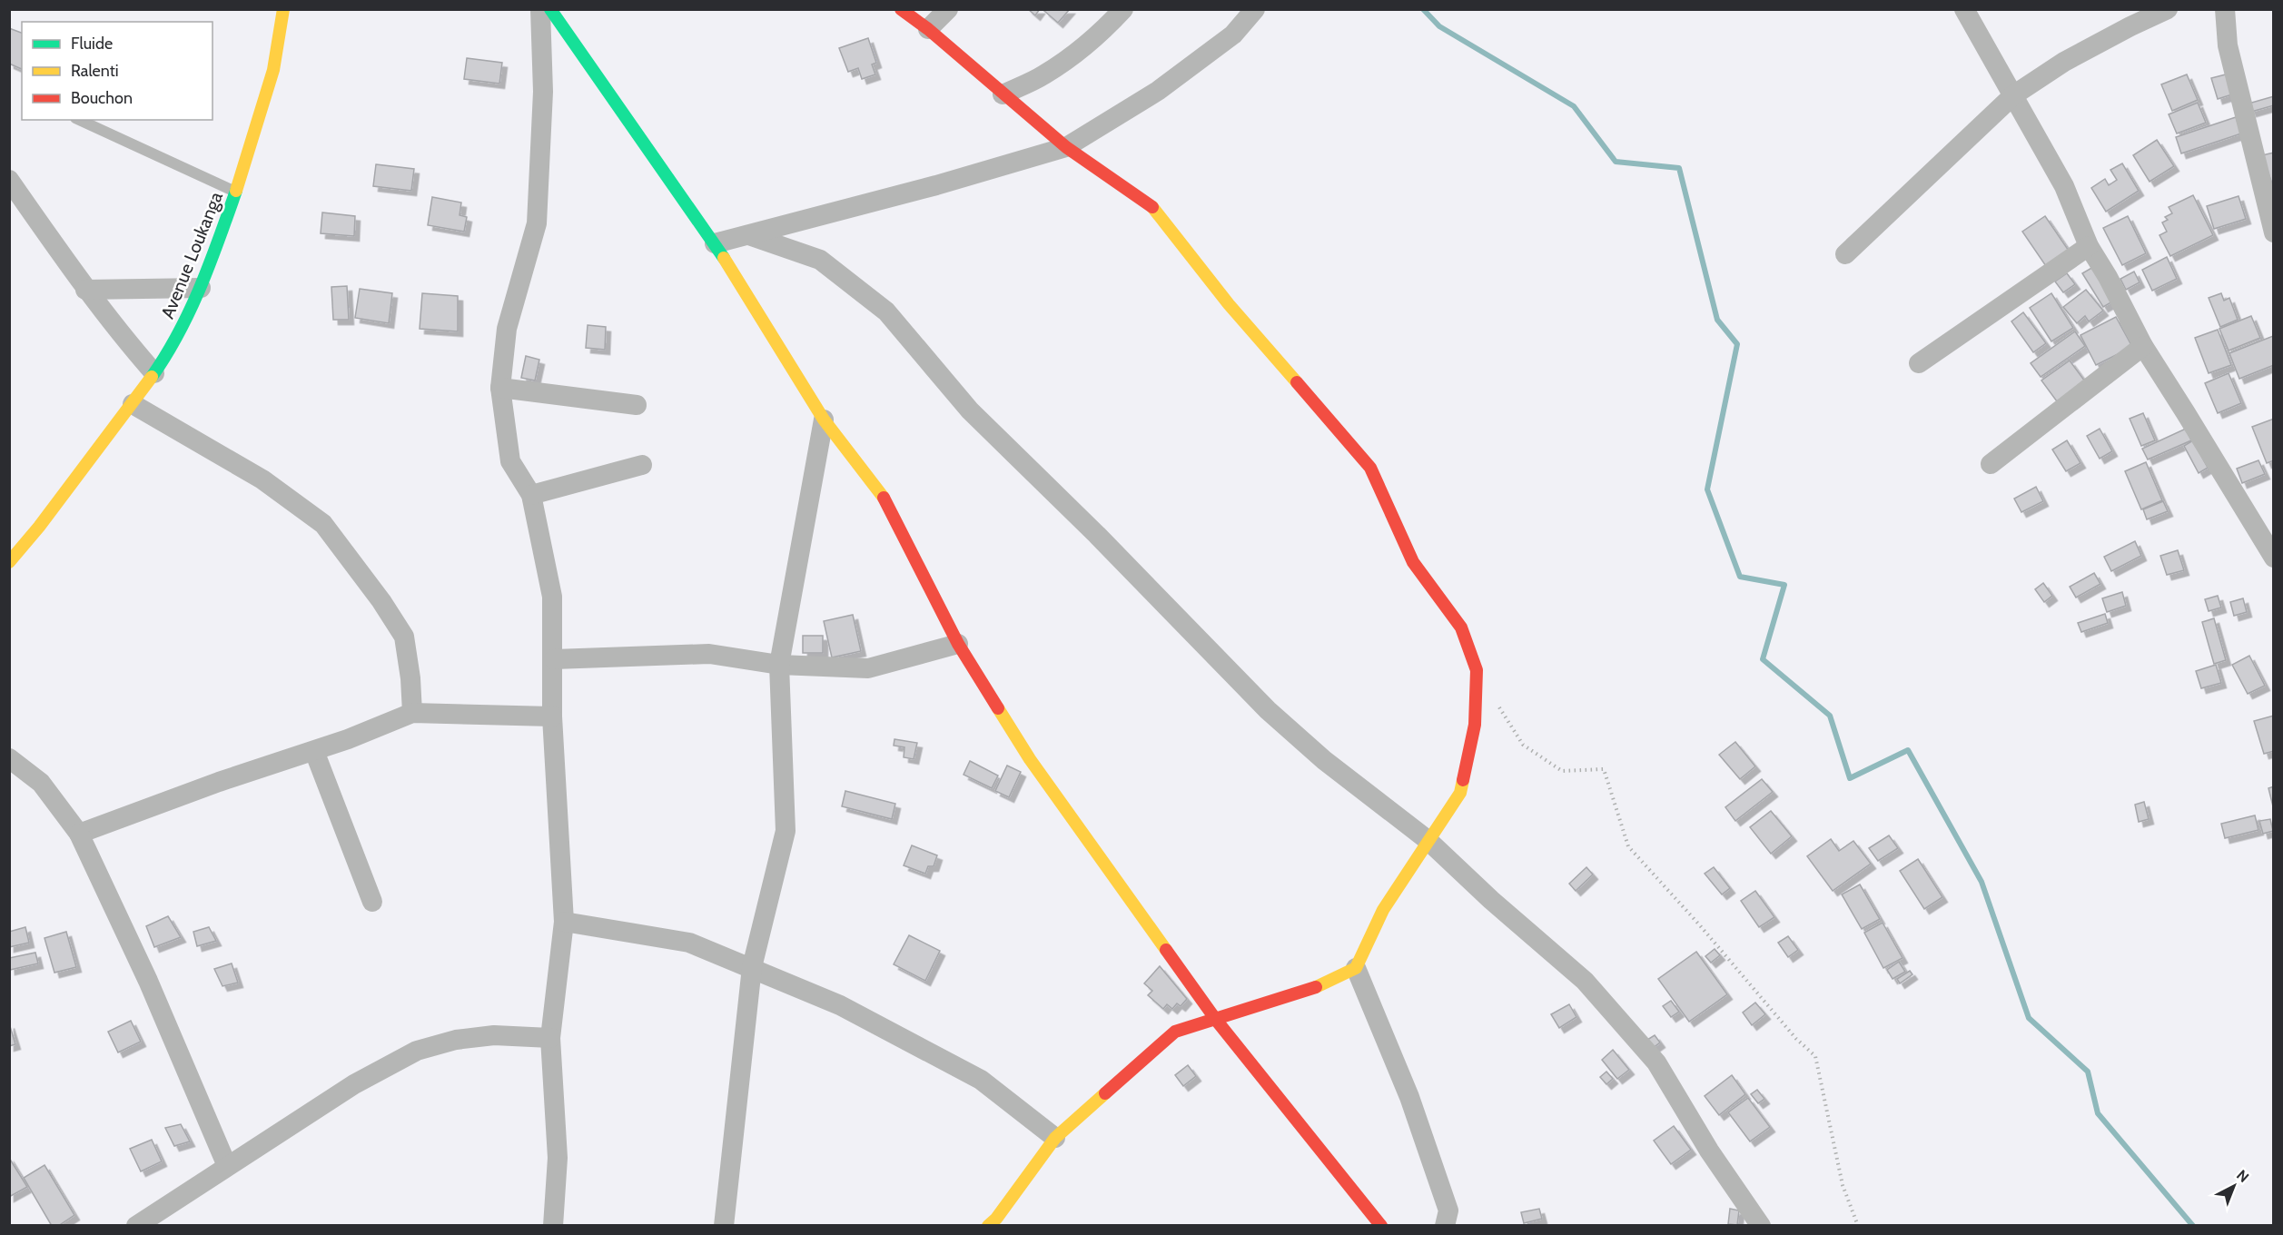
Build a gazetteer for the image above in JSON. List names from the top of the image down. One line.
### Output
{"streets":{"street":["Avenue Loukanga"]},"legend":["Fluide","Ralenti","Bouchon"],"north":"top right"}
